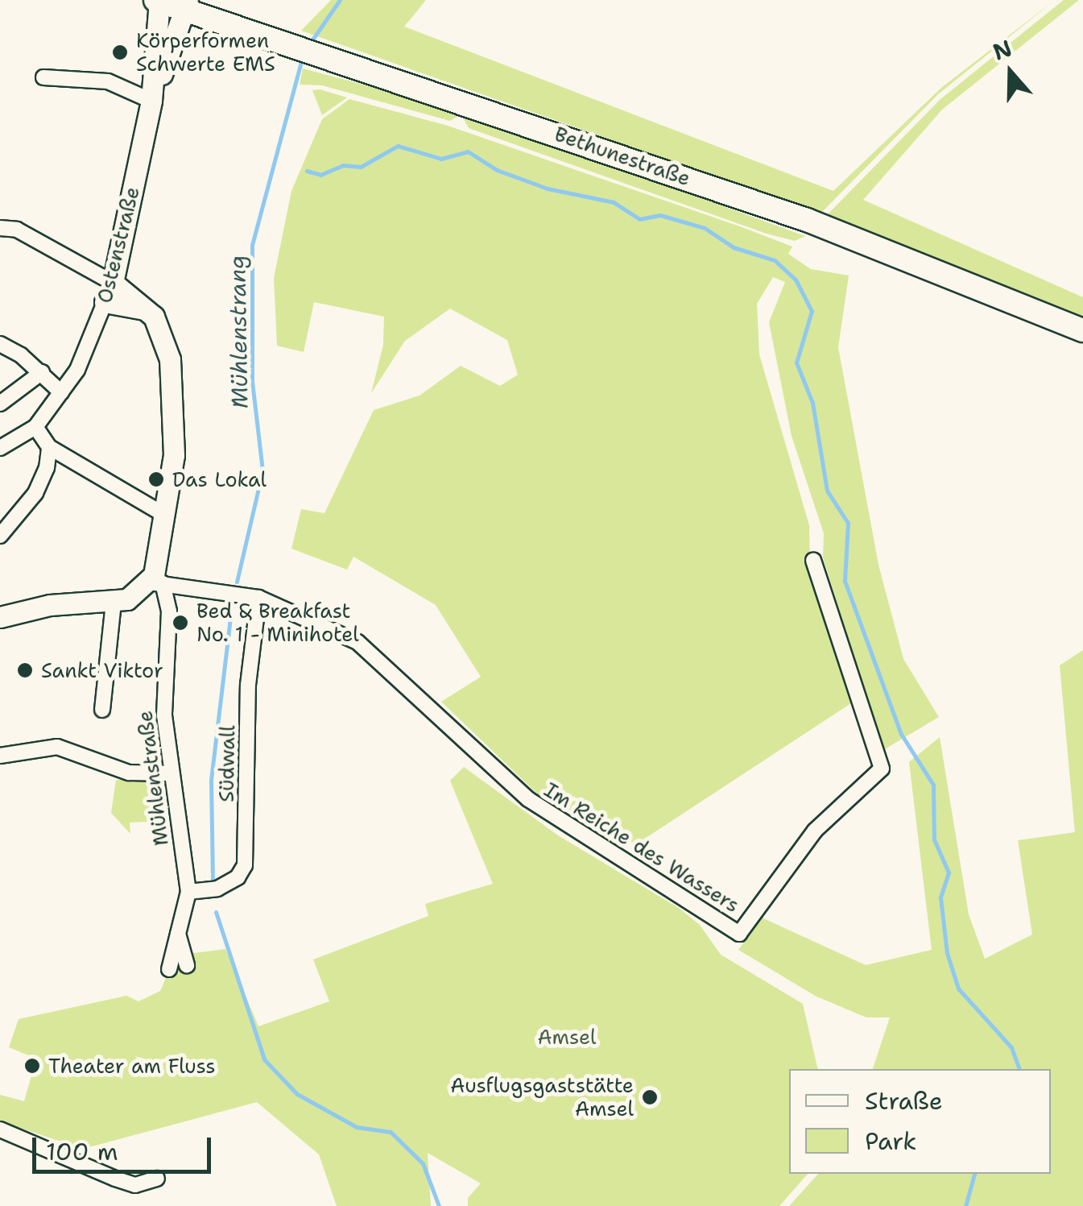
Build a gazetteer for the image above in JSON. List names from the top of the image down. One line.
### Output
{"streets":{"main road":["Bethunestraße"],"street":["Ostenstraße","Südwall","Mühlenstraße","Im Reiche des Wassers"]},"crossings":[["Bethunestraße","Ostenstraße"],["Südwall","Mühlenstraße"],["Südwall","Im Reiche des Wassers"],["Mühlenstraße","Im Reiche des Wassers"]],"water":["Mühlenstrang"],"parks":["Amsel"],"places":["Körperformen Schwerte EMS","Das Lokal","Bed & Breakfast No. 1 - Minihotel","Sankt Viktor","Theater am Fluss","Ausflugsgaststätte Amsel"],"legend":["Straße","Park"],"scale_bar":"100 m","north":"top"}
